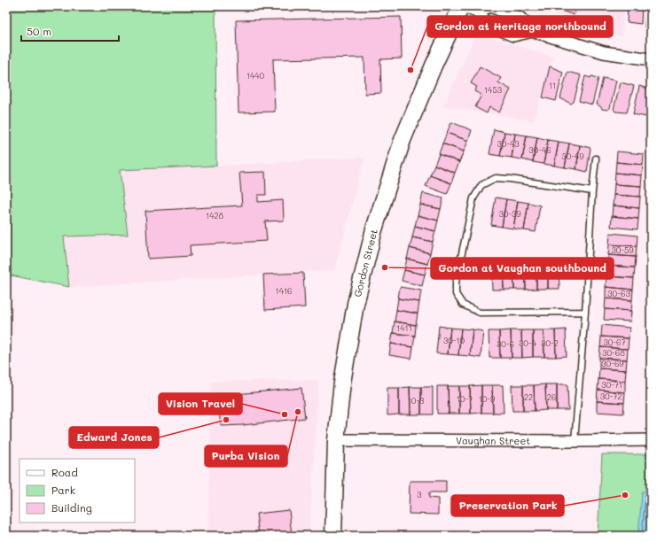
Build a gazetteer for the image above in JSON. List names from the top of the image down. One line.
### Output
{"streets":{"main road":["Gordon Street"],"street":["Vaughan Street"]},"crossings":[["Gordon Street","Vaughan Street"]],"places":["Gordon at Heritage northbound","Gordon at Vaughan southbound","Purba Vision","Vision Travel","Edward Jones","Preservation Park"],"house_numbers":["1440","11","1453","30-43","30-46","30-49","30-39","1428","30-59","1416","30-63","1411","30-10","30-67","30-4","30-2","30-6","30-68","30-69","30-71","30-72","22","26","10-7","10-9","10-3","3"],"legend":["Road","Park","Building"],"scale_bar":"50 m"}
